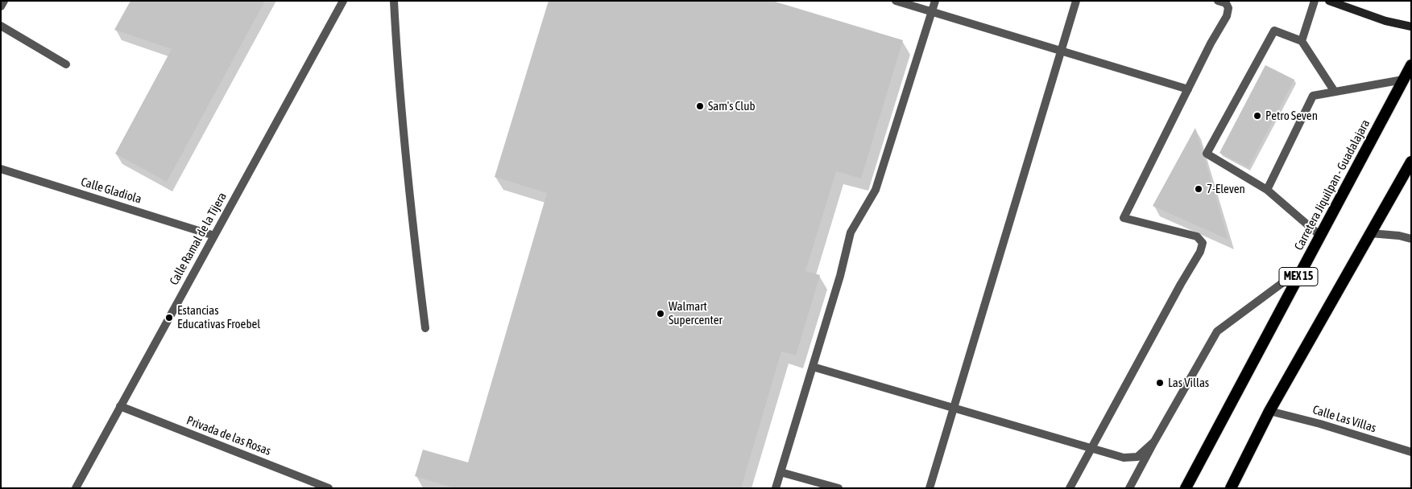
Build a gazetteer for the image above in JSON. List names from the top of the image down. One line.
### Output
{"streets":{"highway":["Carretera Jiquilpan - Guadalajara","MEX 15"],"street":["Calle Gladiola","Calle Ramal de la Tijera","Calle Las Villas","Privada de las Rosas"]},"crossings":[["Calle Gladiola","Calle Ramal de la Tijera"],["Calle Ramal de la Tijera","Privada de las Rosas"]],"places":["Sam's Club","Petro Seven","7-Eleven","Walmart Supercenter","Estancias Educativas Froebel","Las Villas"]}
